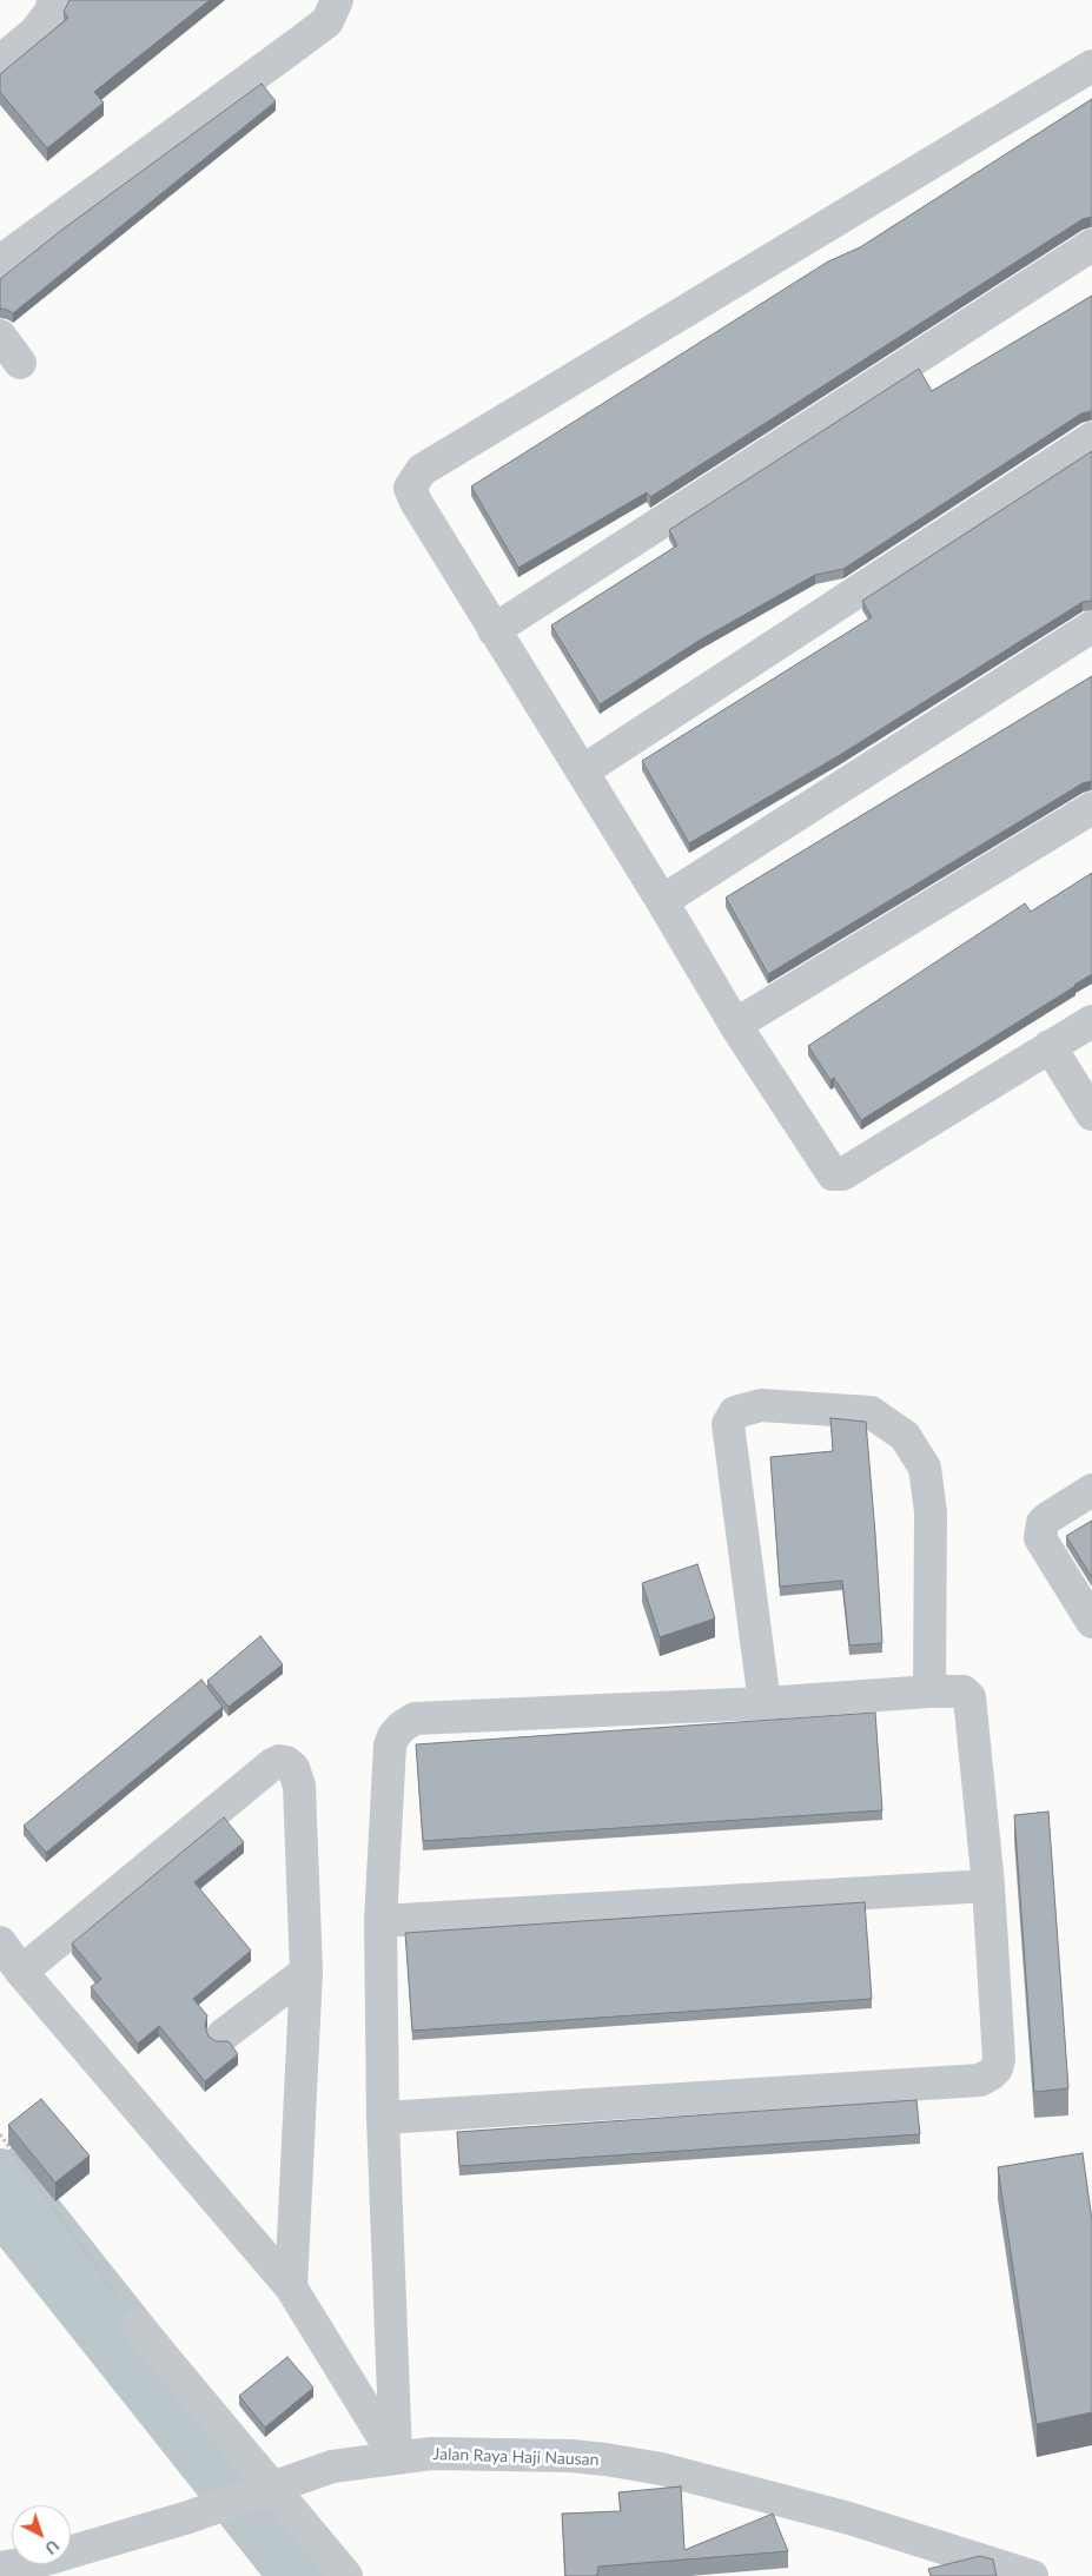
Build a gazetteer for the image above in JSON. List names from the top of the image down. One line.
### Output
{"streets":{"street":["Jalan Raya Haji Nausan"]},"north":"bottom right"}
